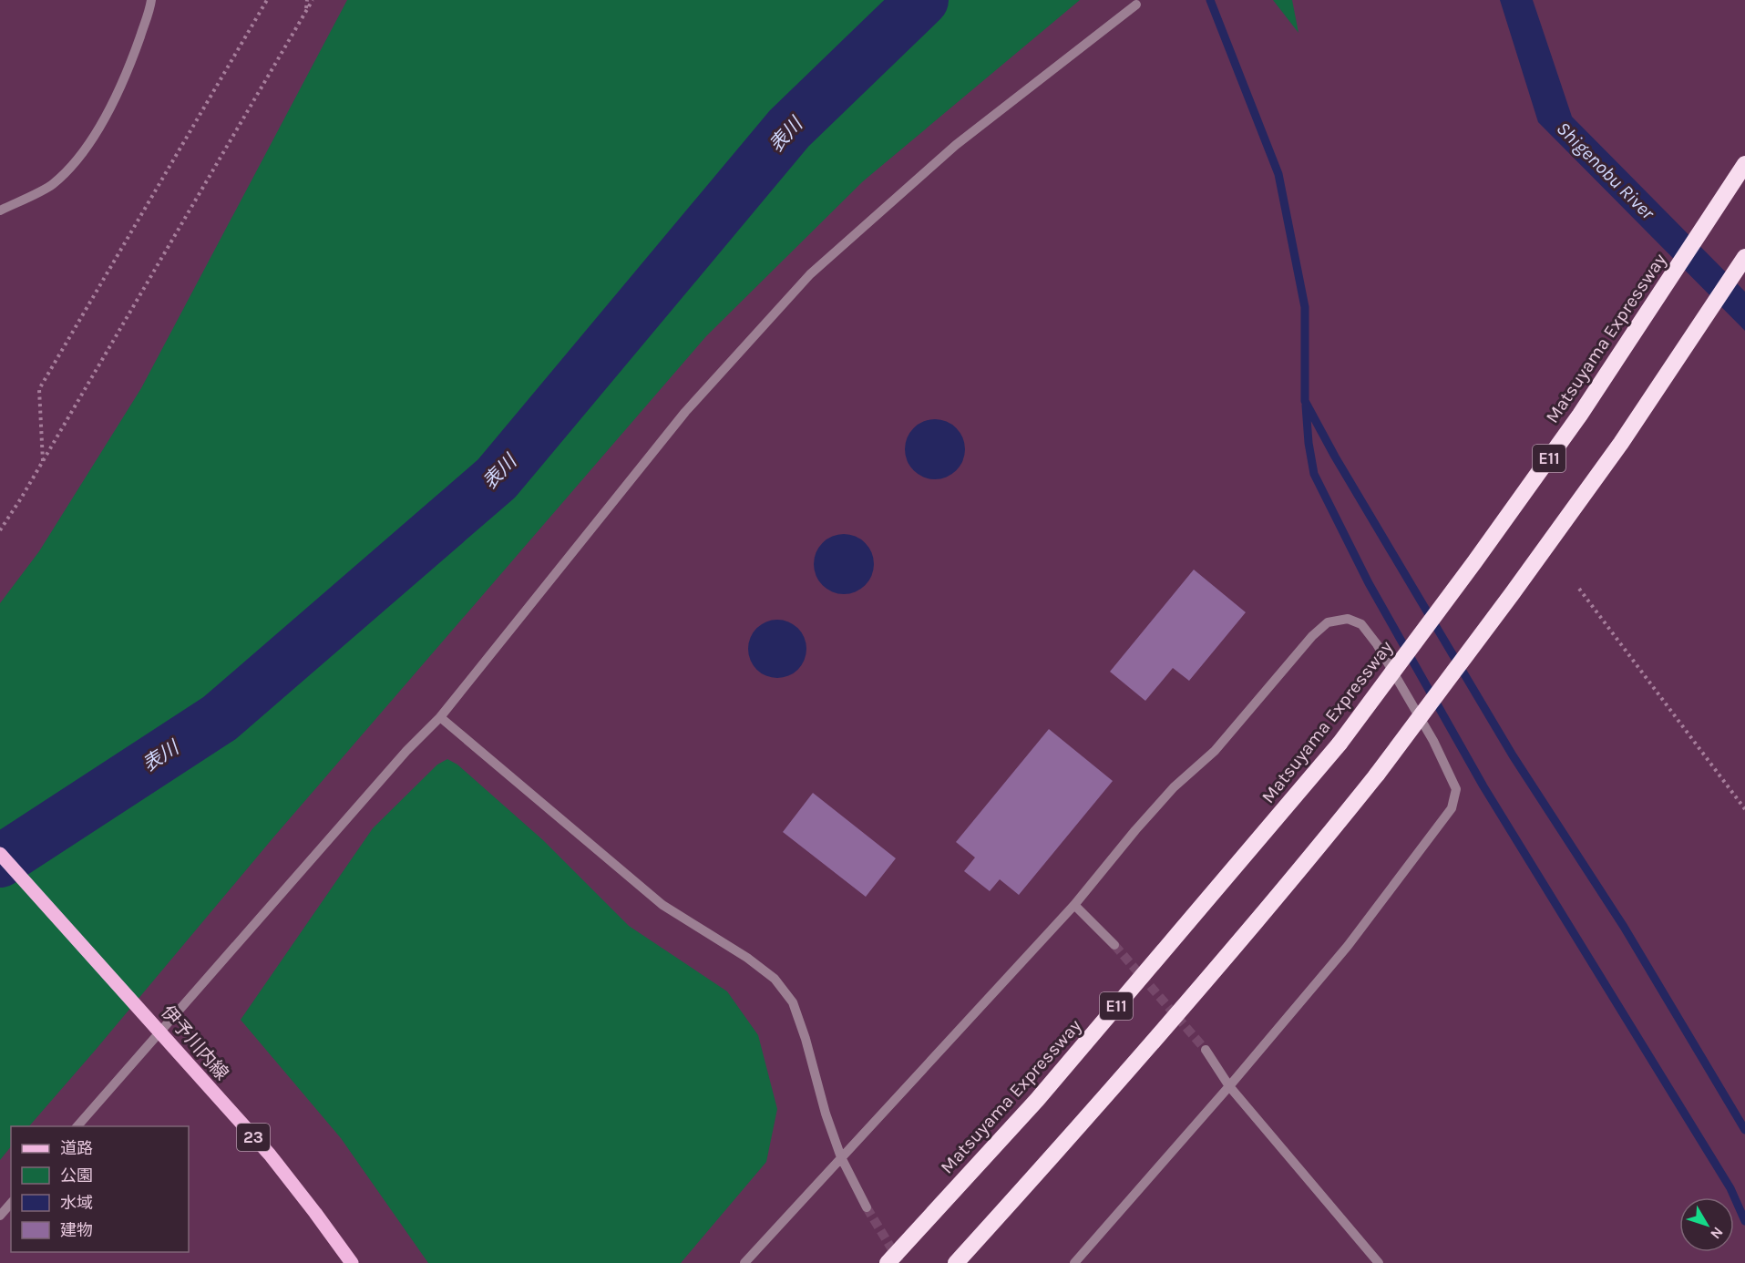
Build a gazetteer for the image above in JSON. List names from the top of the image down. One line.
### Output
{"streets":{"highway":["Matsuyama Expressway","E11"],"main road":["伊予川内線","23"]},"water":["表川","Shigenobu River"],"legend":["道路","公園","水域","建物"],"north":"bottom right"}
